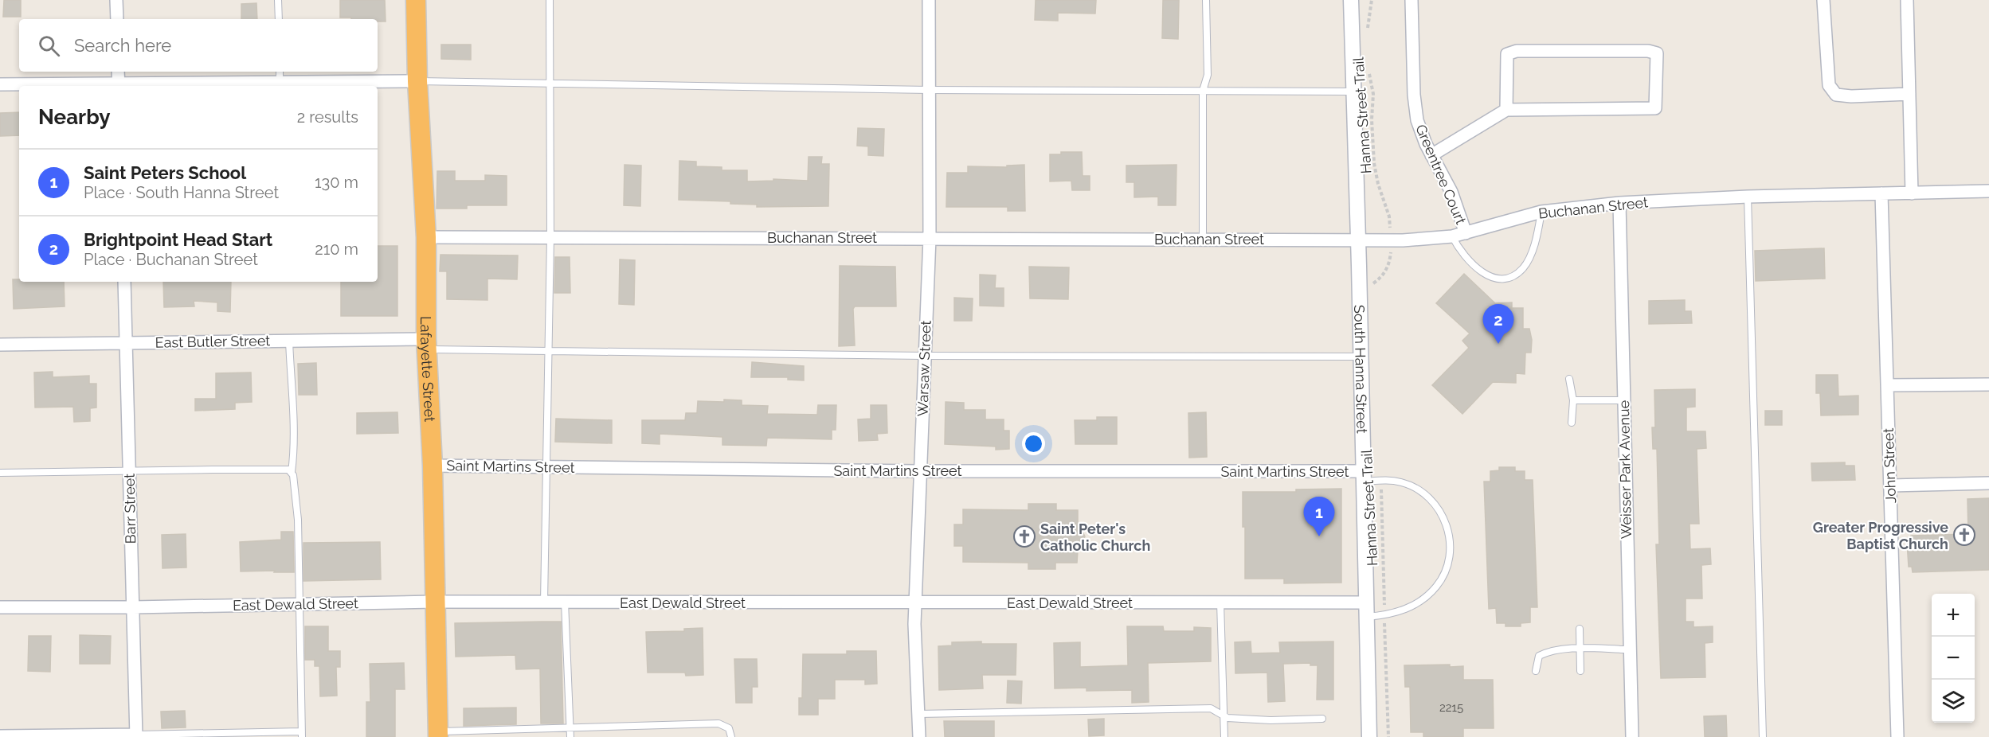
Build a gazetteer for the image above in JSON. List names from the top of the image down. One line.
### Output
{"streets":{"highway":["Lafayette Street"],"street":["Greentree Court","Buchanan Street","East Butler Street","Warsaw Street","South Hanna Street","John Street","Saint Martins Street","Weisser Park Avenue","Barr Street","East Dewald Street"],"path":["Hanna Street Trail"]},"crossings":[["Hanna Street Trail","Buchanan Street"],["Greentree Court","Buchanan Street"],["Buchanan Street","Lafayette Street"],["Buchanan Street","Warsaw Street"],["Buchanan Street","South Hanna Street"],["Buchanan Street","John Street"],["Buchanan Street","Weisser Park Avenue"],["East Butler Street","Lafayette Street"],["East Butler Street","Barr Street"],["Lafayette Street","Saint Martins Street"],["Lafayette Street","East Dewald Street"],["Warsaw Street","Saint Martins Street"],["Warsaw Street","East Dewald Street"],["South Hanna Street","Saint Martins Street"],["South Hanna Street","East Dewald Street"],["Barr Street","East Dewald Street"]],"places":{"church":["Greater Progressive Baptist Church","Saint Peter's Catholic Church"]},"house_numbers":["2215"],"page":{"search":"Search here","heading":["Nearby","2 results"],"list":[{"mark":"1","name":"Saint Peters School","note":"Place · South Hanna Street","value":"130 m"},{"mark":"2","name":"Brightpoint Head Start","note":"Place · Buchanan Street","value":"210 m"}],"pins":["2","1"],"map_buttons":["+","−"]}}
